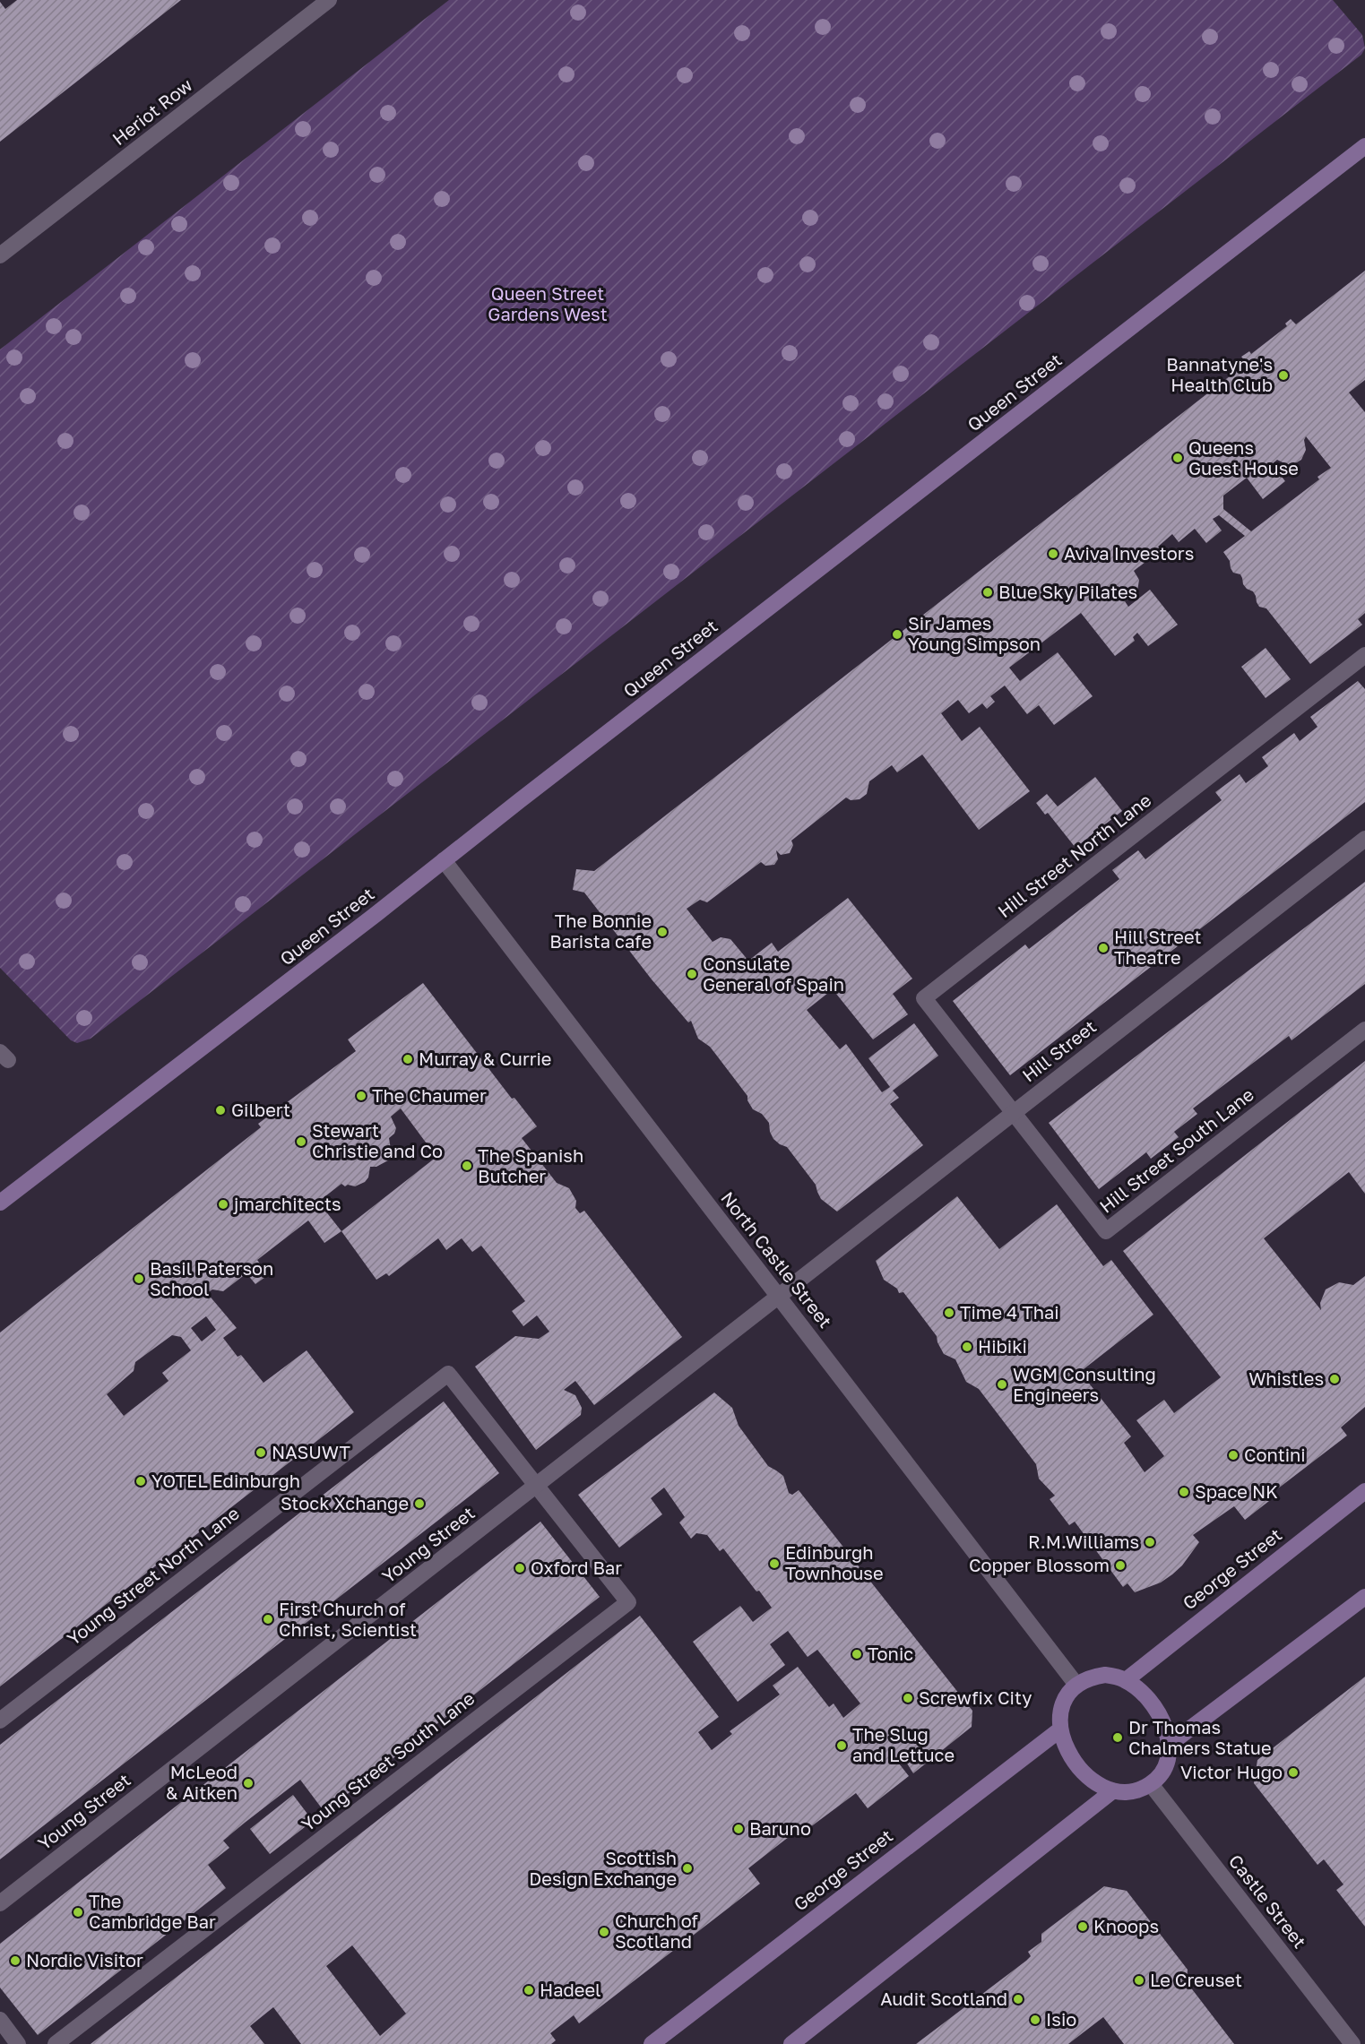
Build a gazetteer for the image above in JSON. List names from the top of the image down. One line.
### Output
{"streets":{"street":["Heriot Row","Queen Street","Hill Street North Lane","Hill Street","Hill Street South Lane","North Castle Street","Young Street","George Street","Young Street North Lane","Young Street South Lane","Castle Street"]},"crossings":[["Queen Street","North Castle Street"],["Hill Street North Lane","Hill Street"],["Hill Street North Lane","Hill Street South Lane"],["Hill Street","Hill Street South Lane"],["Hill Street","North Castle Street"],["Hill Street","Young Street"],["North Castle Street","Young Street"],["North Castle Street","George Street"],["North Castle Street","Castle Street"],["Young Street","Young Street North Lane"],["Young Street","Young Street South Lane"],["George Street","Castle Street"],["Young Street North Lane","Young Street South Lane"]],"parks":["Queen Street Gardens West"],"places":["Bannatyne's Health Club","Queens Guest House","Aviva Investors","Blue Sky Pilates","Sir James Young Simpson","The Bonnie Barista cafe","Hill Street Theatre","Consulate General of Spain","Murray & Currie","The Chaumer","Gilbert","Stewart Christie and Co","The Spanish Butcher","jmarchitects","Basil Paterson School","Time 4 Thai","Hibiki","Whistles","WGM Consulting Engineers","NASUWT","Contini","YOTEL Edinburgh","Space NK","Stock Xchange","R.M.Williams","Edinburgh Townhouse","Copper Blossom","Oxford Bar","First Church of Christ, Scientist","Tonic","Screwfix City","Dr Thomas Chalmers Statue","The Slug and Lettuce","Victor Hugo","McLeod & Aitken","Baruno","Scottish Design Exchange","The Cambridge Bar","Knoops","Church of Scotland","Nordic Visitor","Le Creuset","Hadeel","Audit Scotland","Isio"]}
